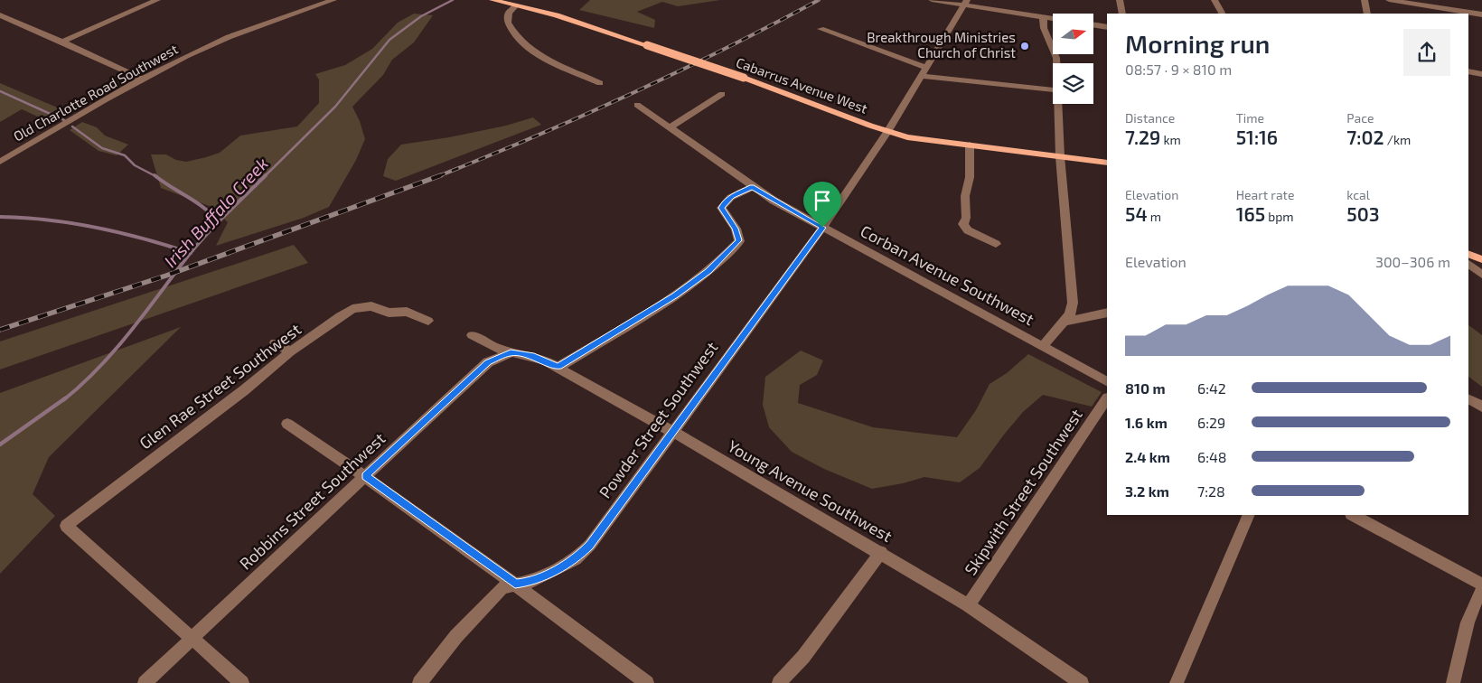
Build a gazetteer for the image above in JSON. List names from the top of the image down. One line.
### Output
{"streets":{"main road":["Cabarrus Avenue West"],"street":["Old Charlotte Road Southwest","Corban Avenue Southwest","Glen Rae Street Southwest","Powder Street Southwest","Young Avenue Southwest","Skipwith Street Southwest","Robbins Street Southwest"]},"crossings":[["Cabarrus Avenue West","Powder Street Southwest"],["Corban Avenue Southwest","Powder Street Southwest"],["Glen Rae Street Southwest","Robbins Street Southwest"],["Powder Street Southwest","Young Avenue Southwest"],["Young Avenue Southwest","Skipwith Street Southwest"],["Young Avenue Southwest","Robbins Street Southwest"]],"water":["Irish Buffalo Creek"],"places":["Breakthrough Ministries Church of Christ"],"north":"right","page":{"heading":["Morning run","08:57 · 9 × 810 m"],"stats":[["Distance","7.29 km"],["Time","51:16"],["Pace","7:02 /km"],["Elevation","54 m"],["Heart rate","165 bpm"],["kcal","503"]],"chart":["Elevation","300–306 m"],"list":[{"name":"810 m","note":"6:42"},{"name":"1.6 km","note":"6:29"},{"name":"2.4 km","note":"6:48"},{"name":"3.2 km","note":"7:28"}]}}
